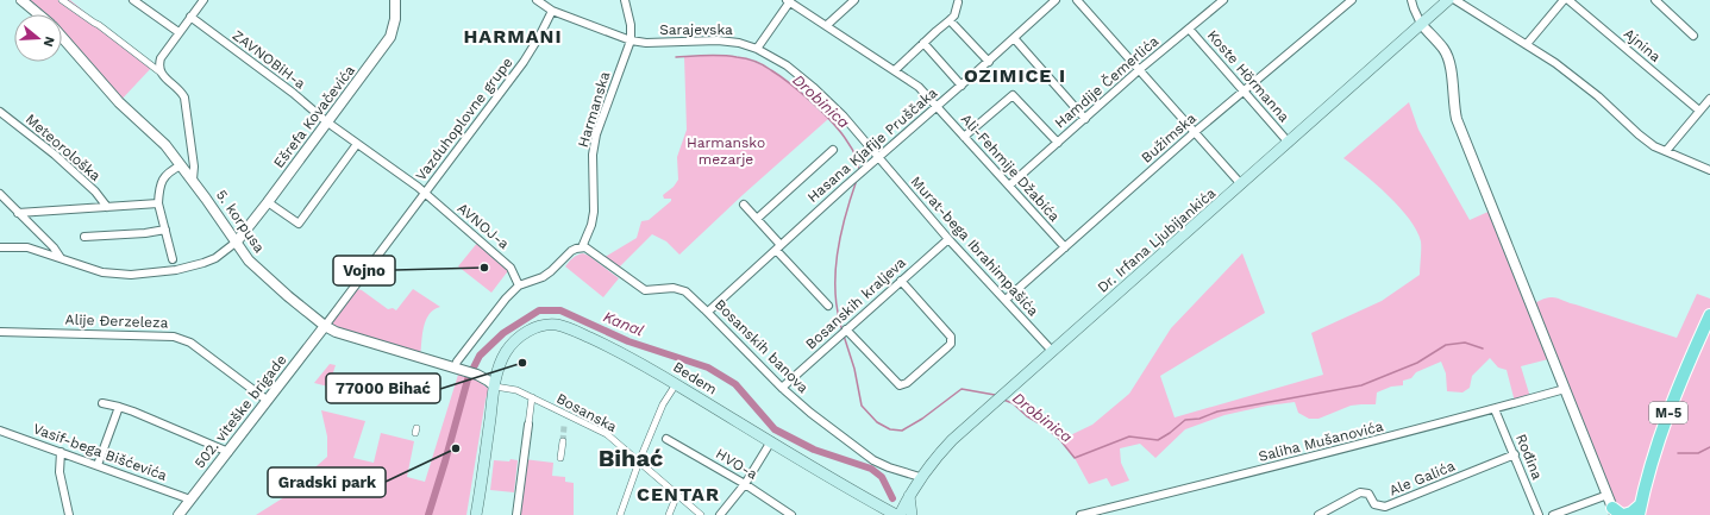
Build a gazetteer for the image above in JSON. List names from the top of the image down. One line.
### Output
{"streets":{"main road":["Dr. Irfana Ljubijankića","Bedem","M-5"],"street":["Sarajevska","Ajnina","ZAVNOBiH-a","Koste Hörmanna","Hamdije Čemerlića","Harmanska","Ešrefa Kovačevića","Vazduhoplovne grupe","Bužimska","Hasana Kjafije Pruščaka","Meteorološka","Ali-Fehmije Džabića","5. korpusa","AVNOJ-a","Murat-bega Ibrahimpašića","Bosanskih kraljeva","Alije Đerzeleza","Bosanskih banova","502. viteške brigade","Bosanska","Saliha Mušanovića","Vasif-bega Bišćevića","Rođina","HVO-a","Ale Galića"]},"crossings":[["Sarajevska","Harmanska"],["Sarajevska","Vazduhoplovne grupe"],["Sarajevska","Hasana Kjafije Pruščaka"],["Sarajevska","Murat-bega Ibrahimpašića"],["ZAVNOBiH-a","Ešrefa Kovačevića"],["ZAVNOBiH-a","Vazduhoplovne grupe"],["ZAVNOBiH-a","AVNOJ-a"],["Koste Hörmanna","Hamdije Čemerlića"],["Koste Hörmanna","Bužimska"],["Koste Hörmanna","Dr. Irfana Ljubijankića"],["Hamdije Čemerlića","Ali-Fehmije Džabića"],["Harmanska","Bosanskih banova"],["Ešrefa Kovačevića","5. korpusa"],["Vazduhoplovne grupe","5. korpusa"],["Vazduhoplovne grupe","AVNOJ-a"],["Vazduhoplovne grupe","502. viteške brigade"],["Bužimska","Ali-Fehmije Džabića"],["Bužimska","Murat-bega Ibrahimpašića"],["Hasana Kjafije Pruščaka","Ali-Fehmije Džabića"],["Hasana Kjafije Pruščaka","Murat-bega Ibrahimpašića"],["Hasana Kjafije Pruščaka","Bosanskih banova"],["5. korpusa","Bedem"],["5. korpusa","502. viteške brigade"],["5. korpusa","Bosanska"],["Dr. Irfana Ljubijankića","Murat-bega Ibrahimpašića"],["Dr. Irfana Ljubijankića","Bosanskih banova"],["Murat-bega Ibrahimpašića","Bosanskih kraljeva"],["Bosanskih kraljeva","Bosanskih banova"],["Alije Đerzeleza","502. viteške brigade"],["Bedem","Bosanska"],["502. viteške brigade","Vasif-bega Bišćevića"],["Saliha Mušanovića","Rođina"],["Rođina","Ale Galića"]],"districts":["HARMANI","OZIMICE I","Bihać","CENTAR"],"water":["Drobinica","Kanal"],"parks":["Harmansko mezarje"],"places":["Vojno","77000 Bihać","Gradski park"],"north":"right"}
